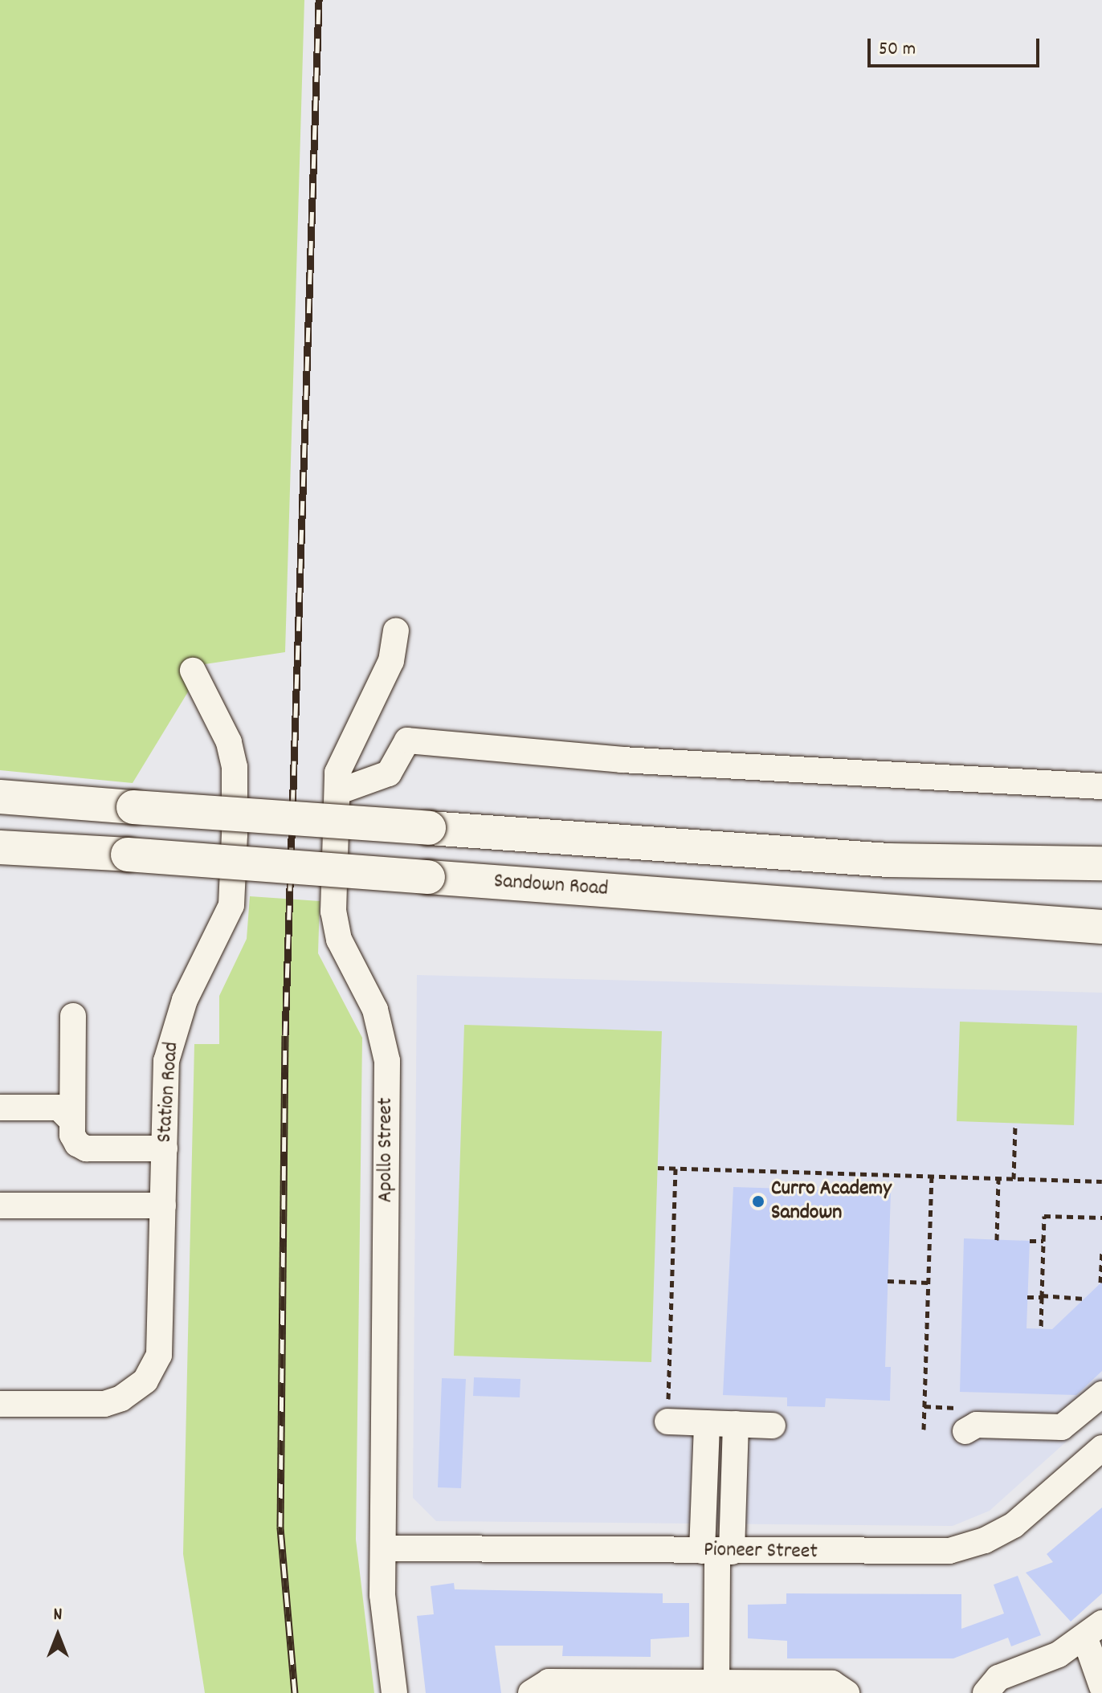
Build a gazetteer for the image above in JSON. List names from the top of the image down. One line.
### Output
{"streets":{"main road":["Sandown Road"],"street":["Station Road","Apollo Street","Pioneer Street"]},"crossings":[["Apollo Street","Pioneer Street"]],"places":["Curro Academy Sandown"],"scale_bar":"50 m","north":"top"}
